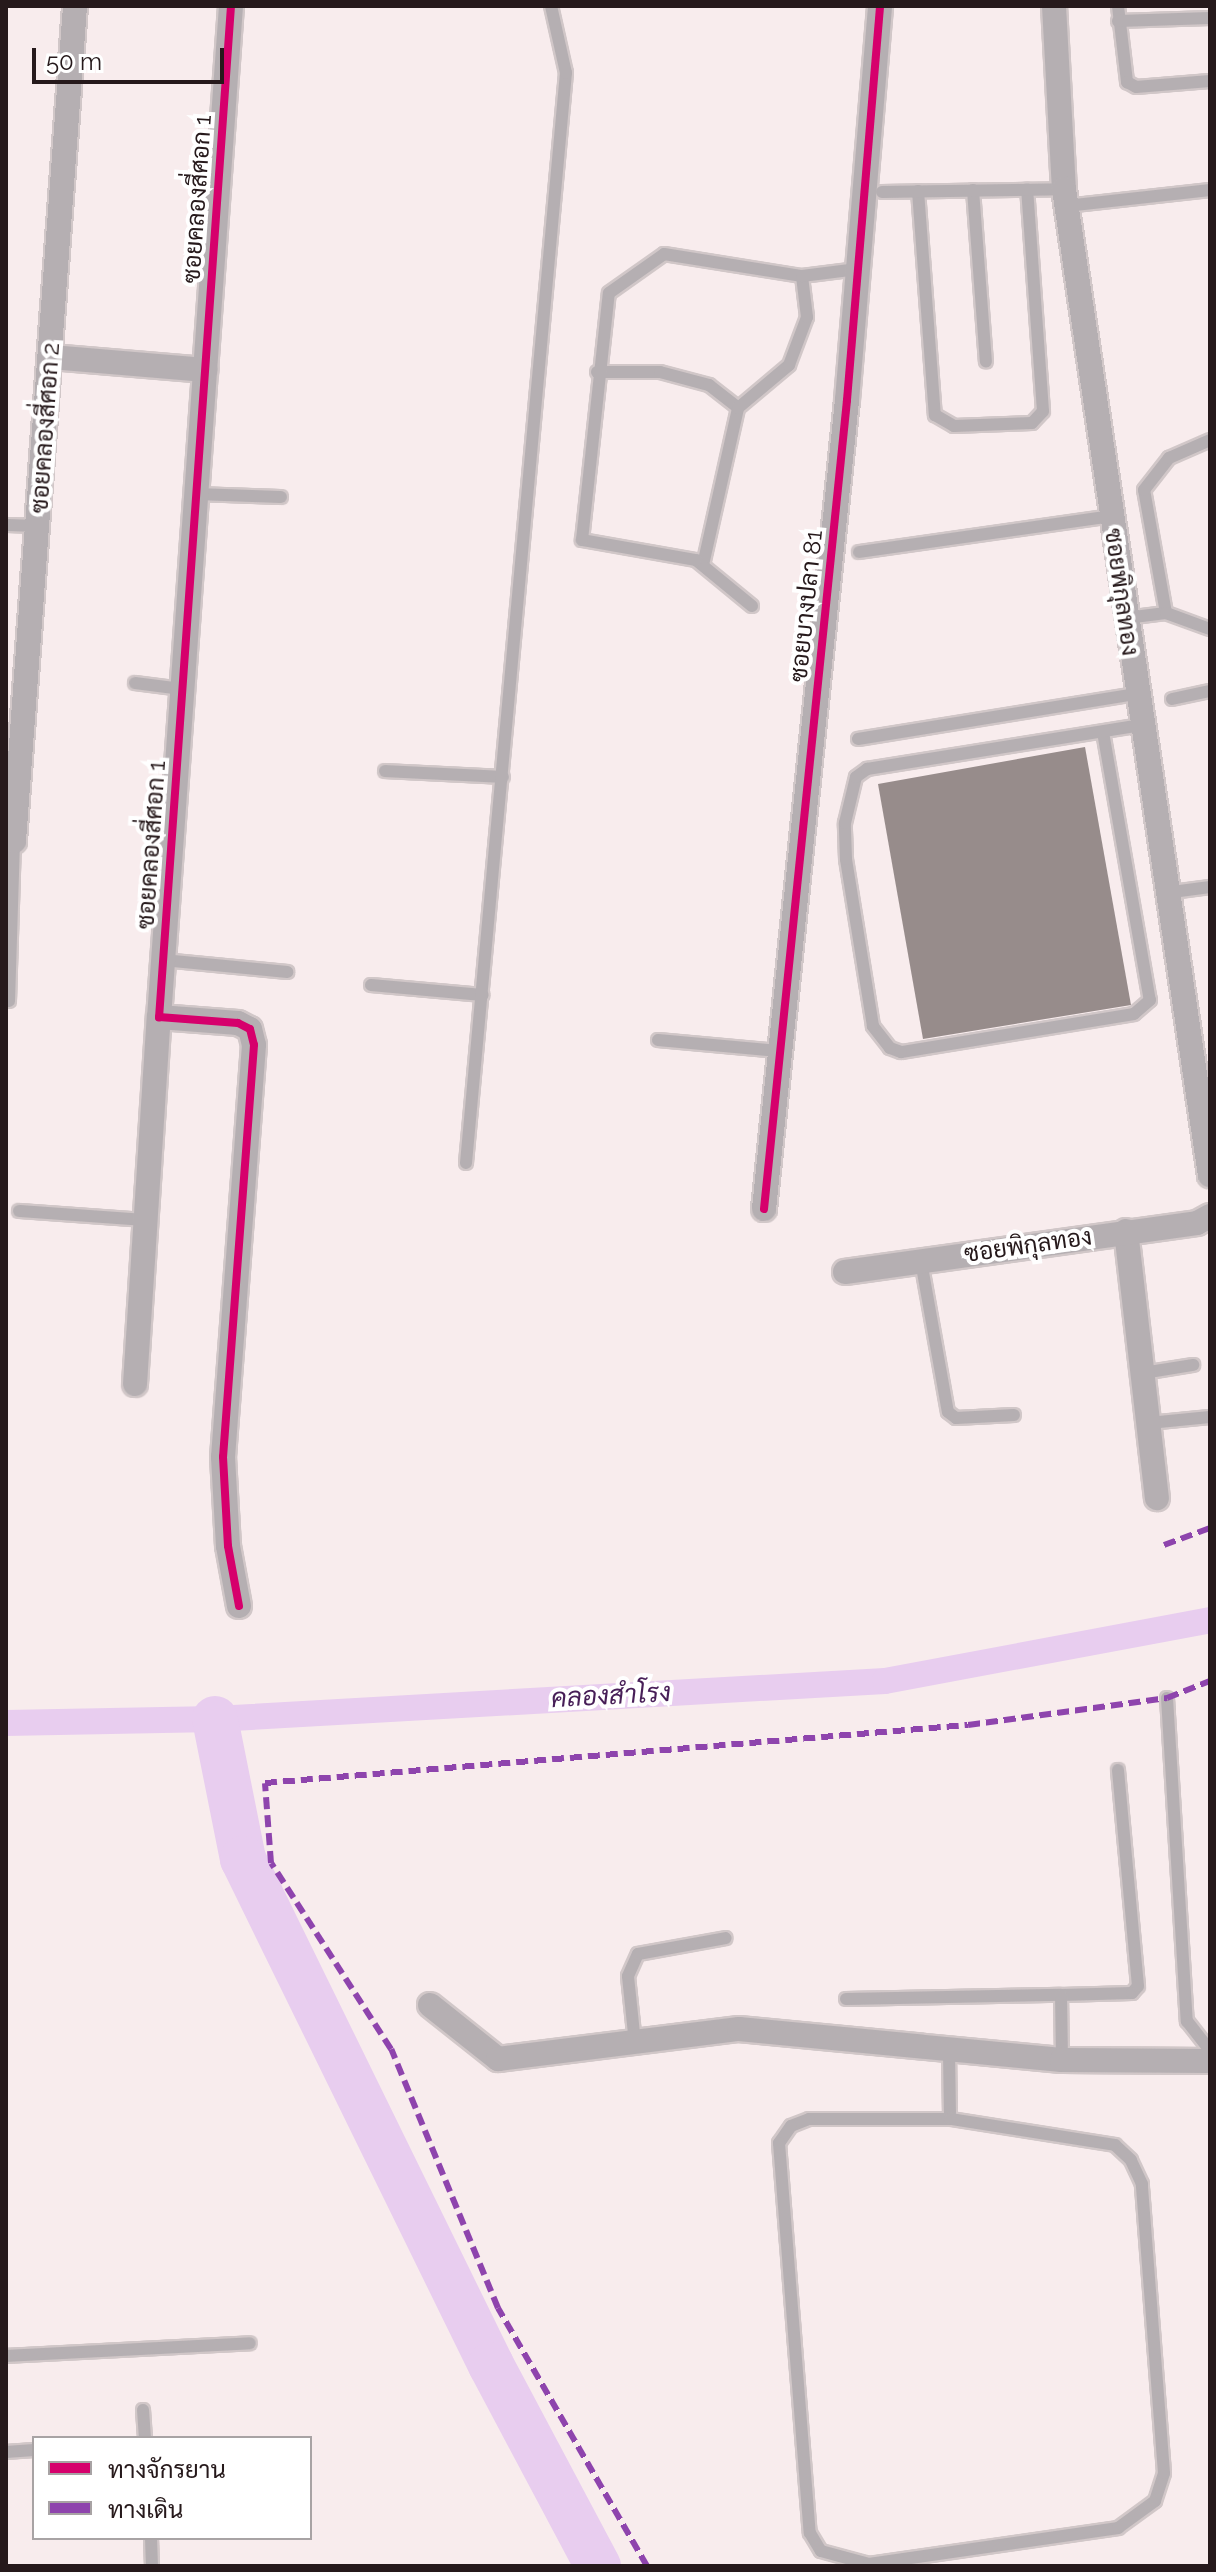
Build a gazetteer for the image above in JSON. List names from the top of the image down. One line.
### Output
{"streets":{"street":["ซอยคลองสี่ศอก 1","ซอยคลองสี่ศอก 2","ซอยพิกุลทอง","ซอยบางปลา 81"]},"water":["คลองสำโรง"],"legend":["ทางจักรยาน","ทางเดิน"],"scale_bar":"50 m"}
